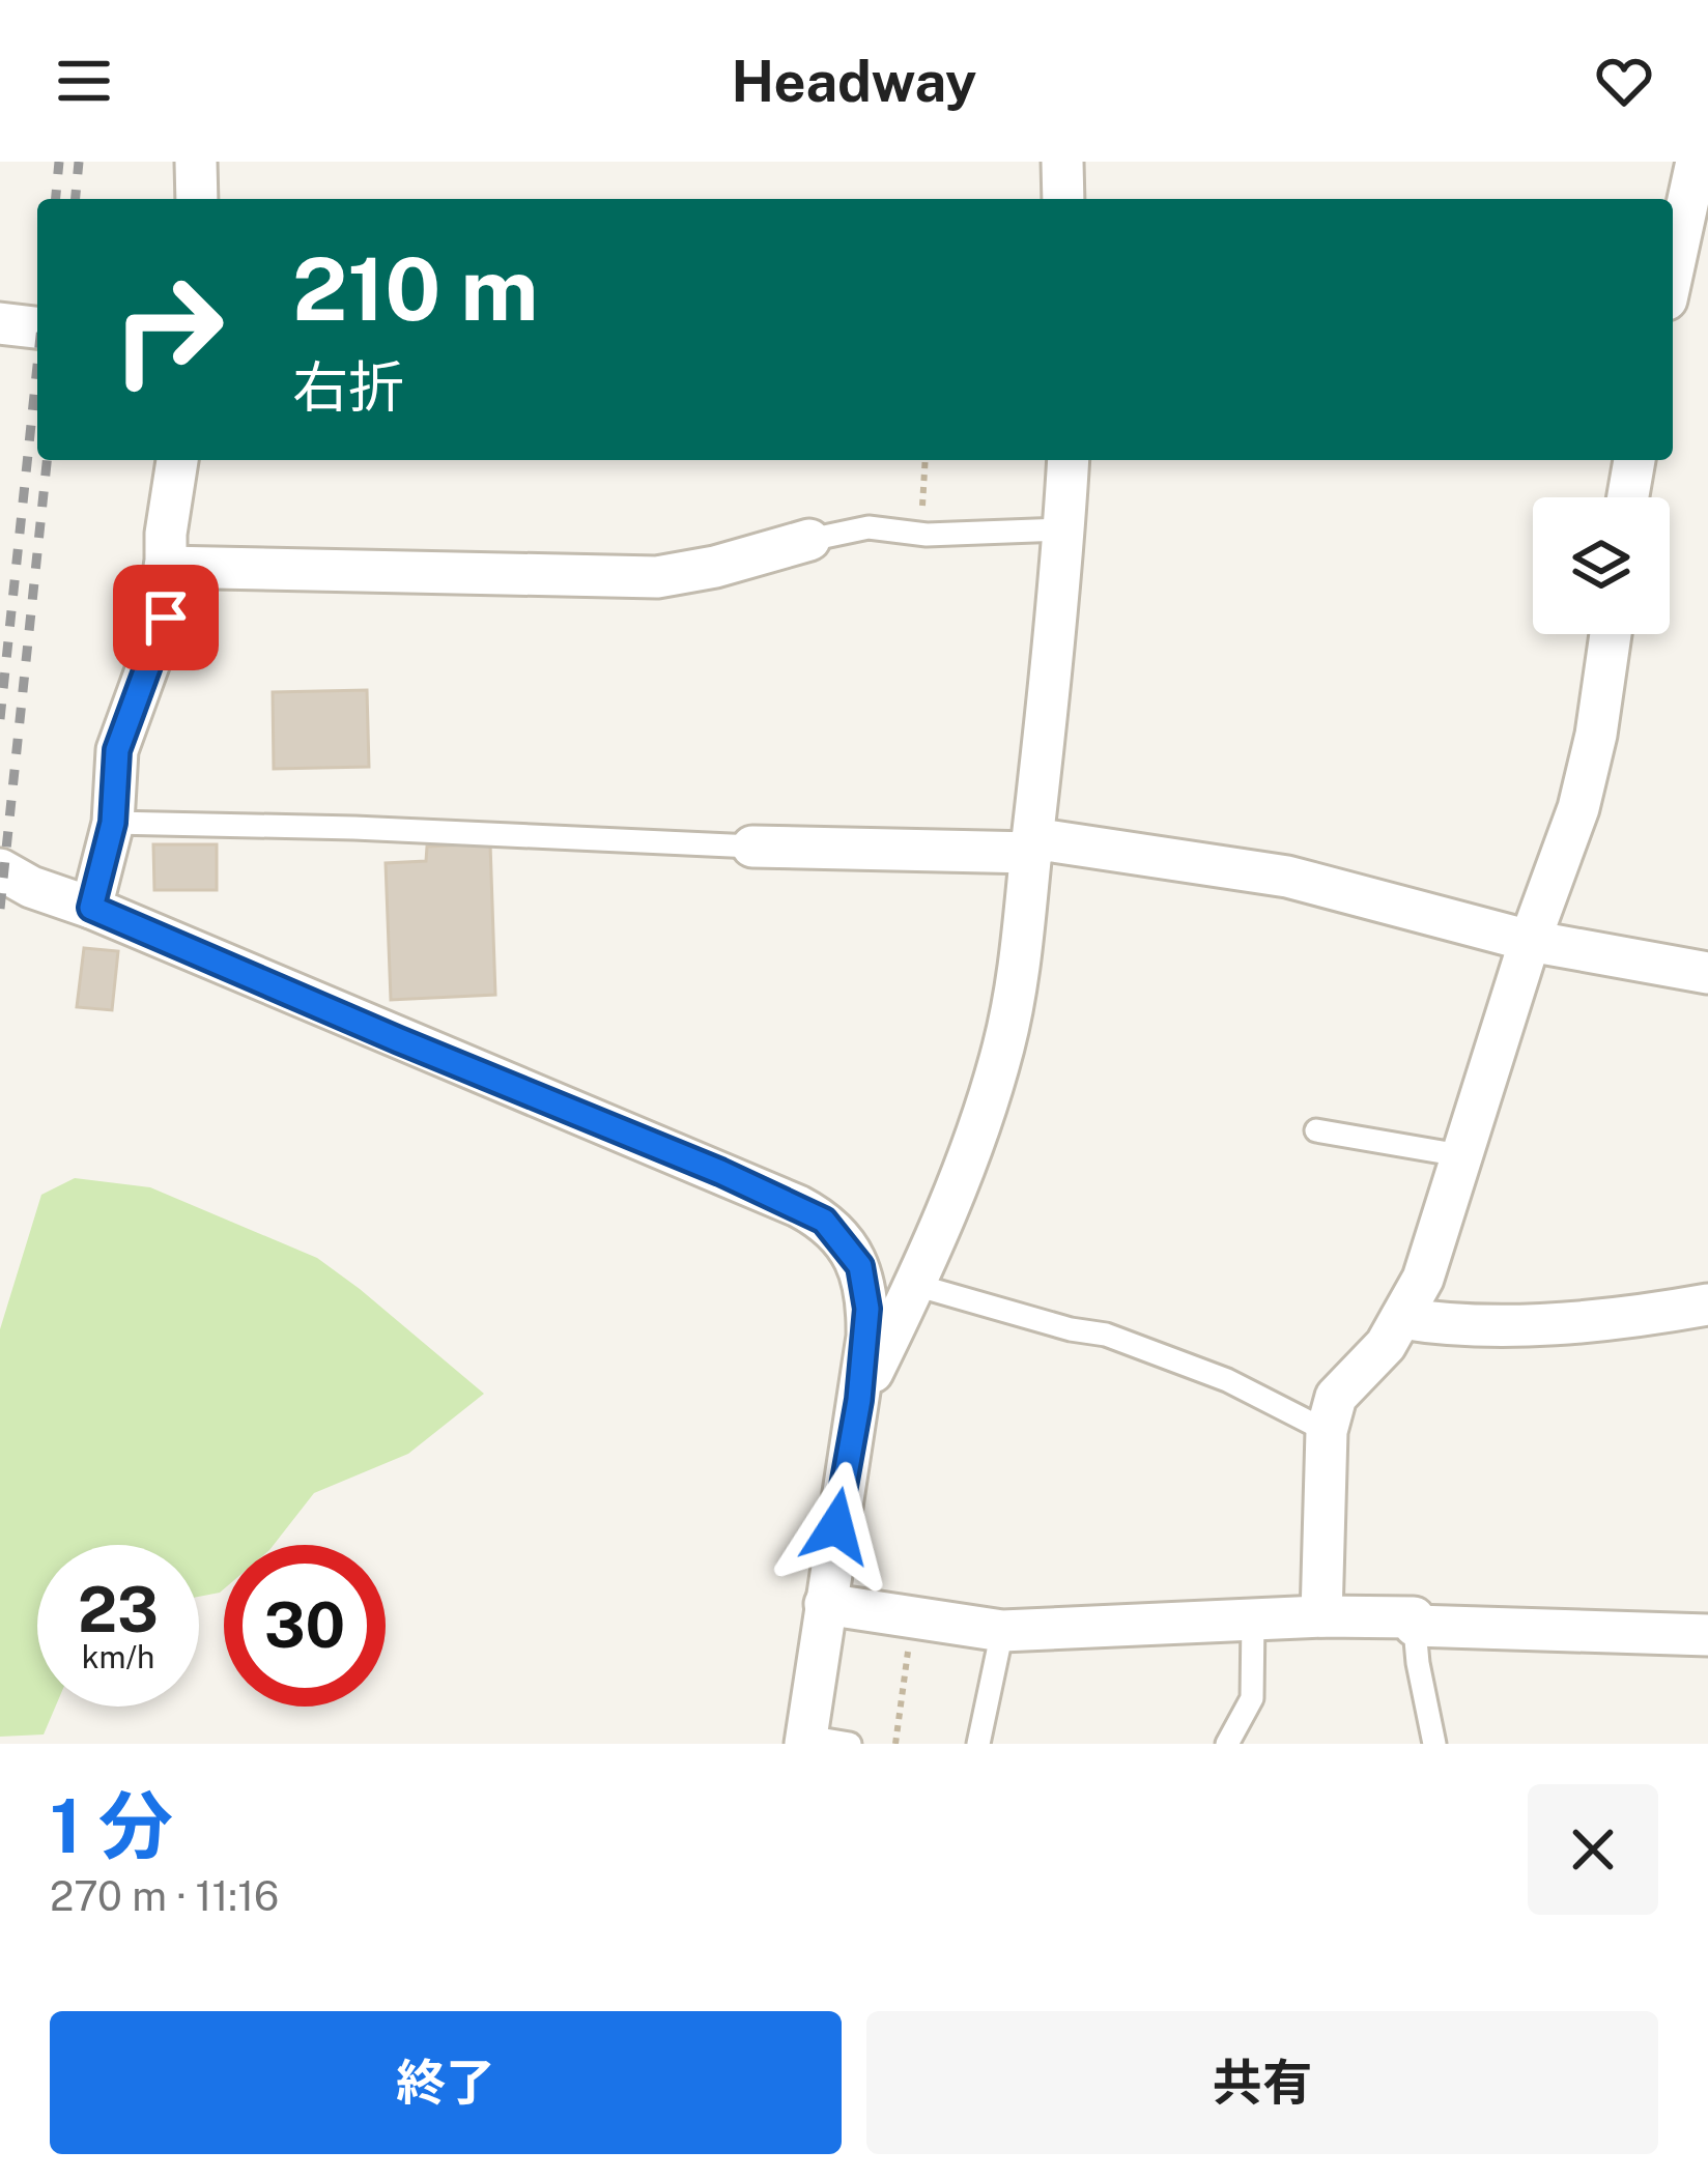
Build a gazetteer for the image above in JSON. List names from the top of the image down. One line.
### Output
{"page":{"header":"Headway","turn":["210 m","右折"],"speed":"23 km/h","limit":"30","heading":["1 分","270 m · 11:16"],"buttons":["終了","共有"]}}
